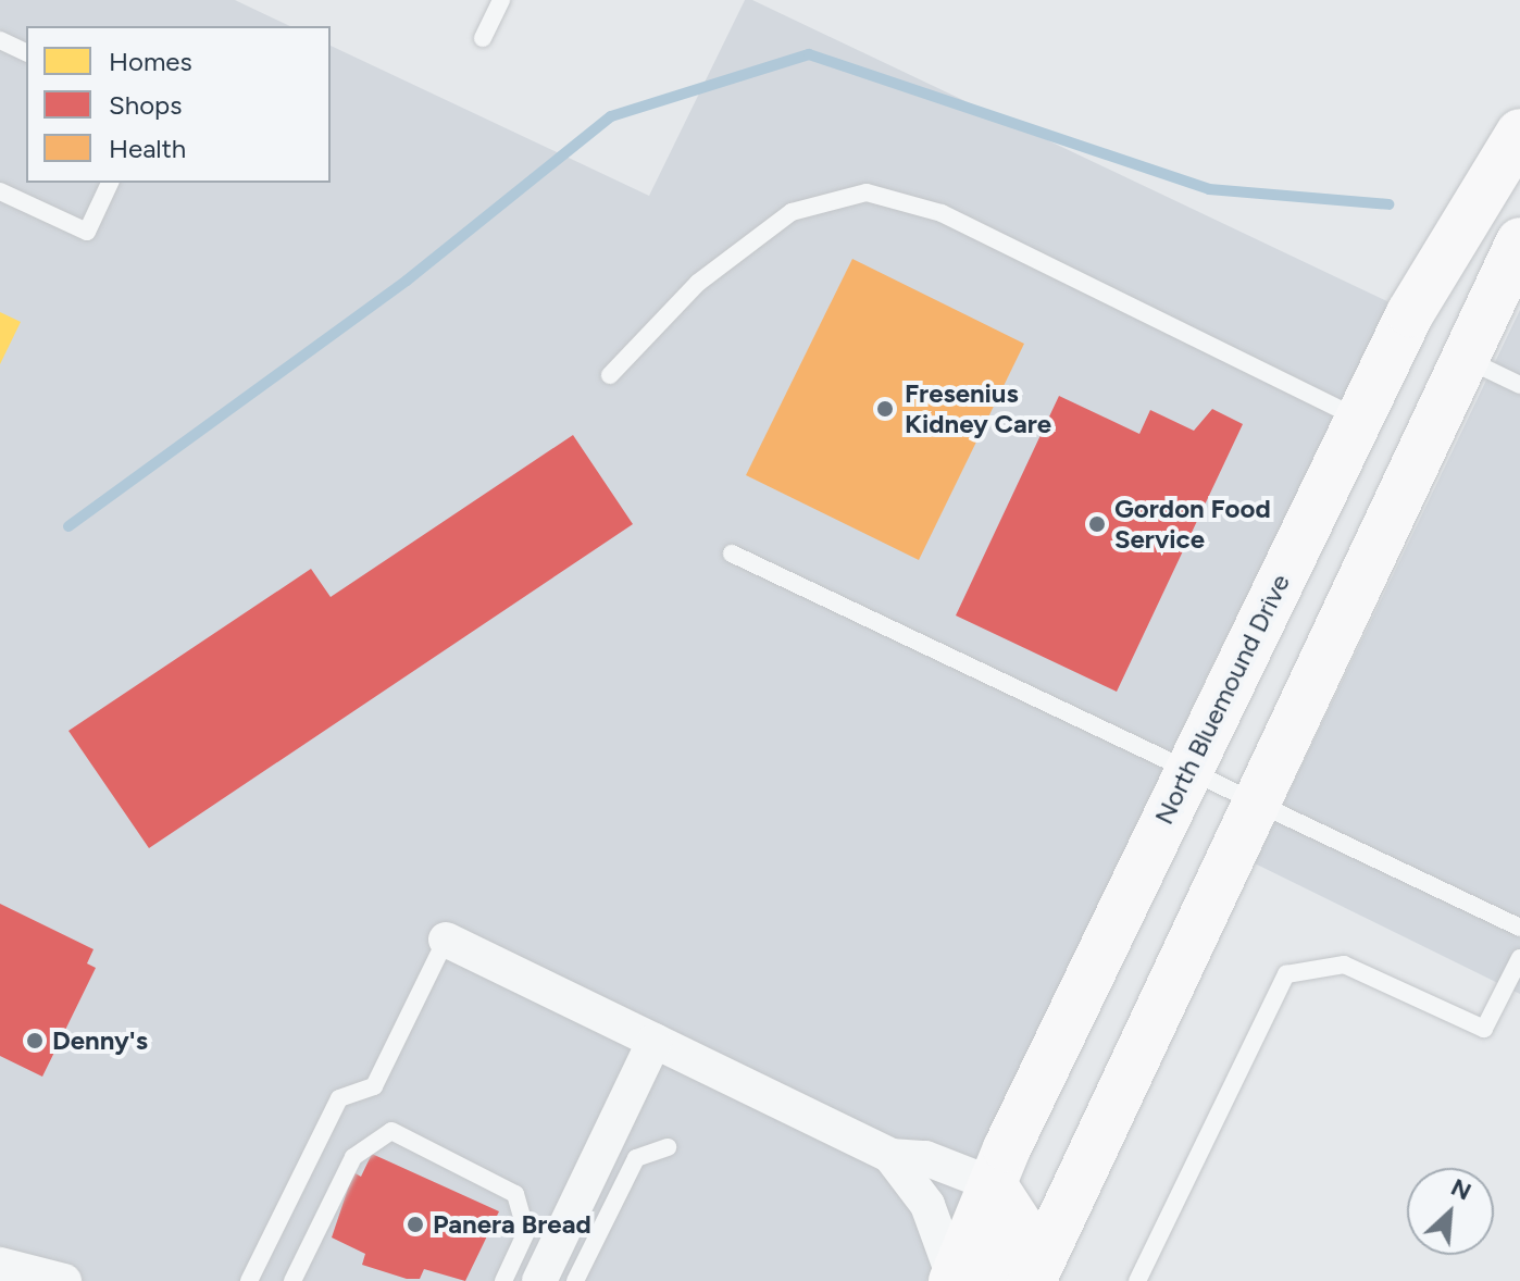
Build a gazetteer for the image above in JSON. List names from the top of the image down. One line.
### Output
{"streets":{"main road":["North Bluemound Drive"]},"places":["Fresenius Kidney Care","Gordon Food Service","Denny's","Panera Bread"],"legend":["Homes","Shops","Health"],"north":"top right"}
